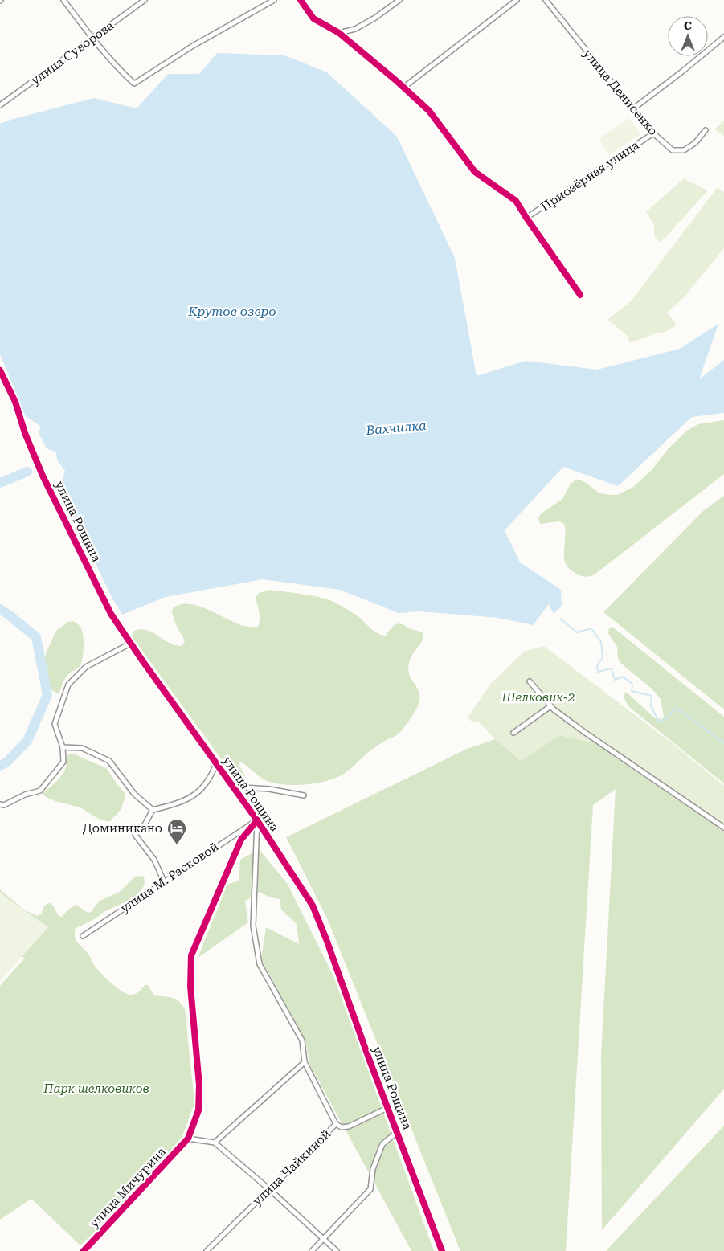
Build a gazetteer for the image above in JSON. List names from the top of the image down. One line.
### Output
{"streets":{"street":["улица Суворова","улица Денисенко","Приозёрная улица","улица Рощина","улица М. Расковой","улица Чайкиной","улица Мичурина"]},"crossings":[["улица Денисенко","Приозёрная улица"],["улица Рощина","улица М. Расковой"],["улица Рощина","улица Чайкиной"]],"water":["Крутое озеро","Вахчилка"],"parks":["Шелковик-2","Парк шелковиков"],"places":{"hotel":["Доминикано"]},"north":"top"}
